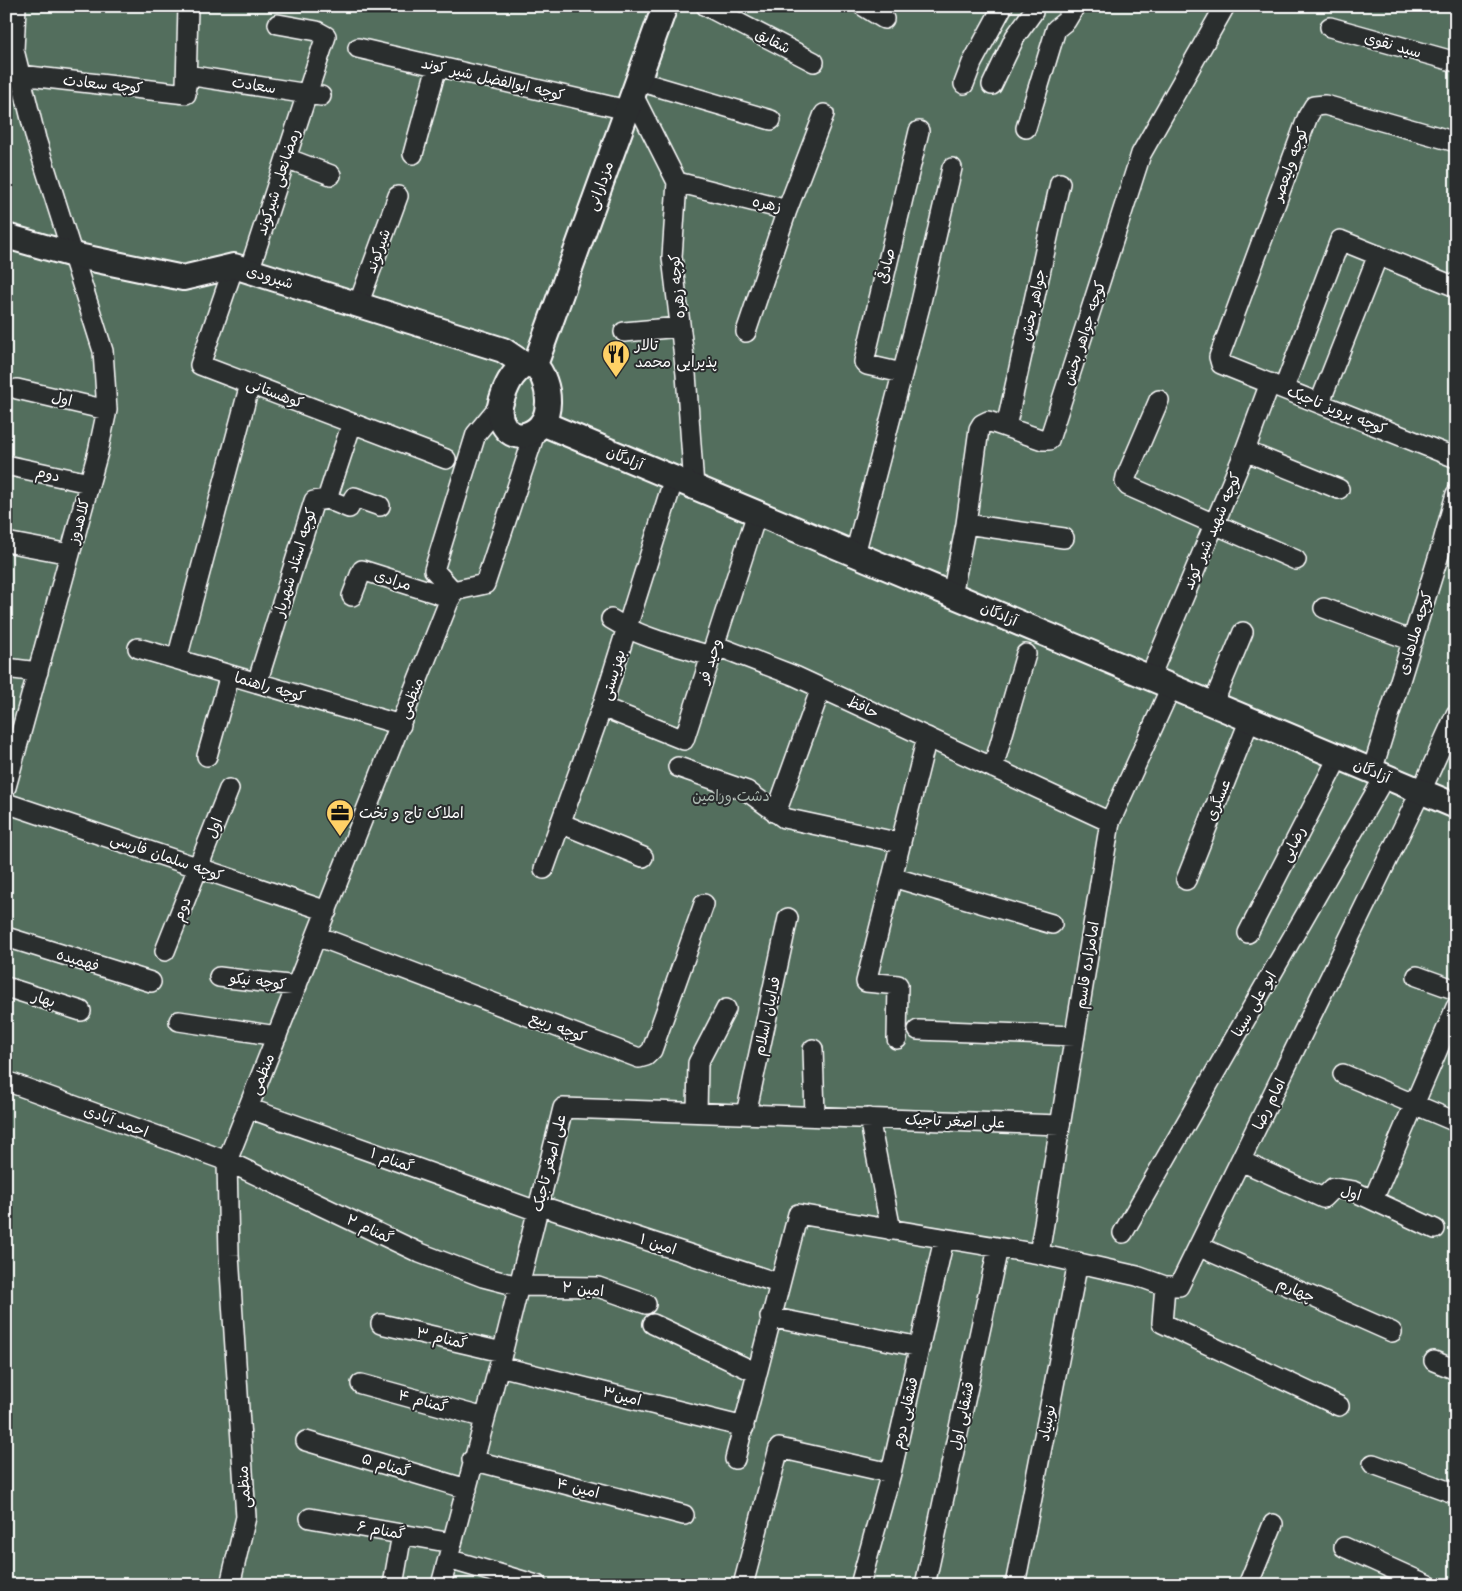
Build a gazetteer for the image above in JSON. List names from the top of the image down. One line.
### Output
{"streets":{"main road":["مزدارانی","شیرودی","آزادگان"],"street":["شقایق","سید نقوی","کوچه ابوالفضل شیر کوند","کوچه سعادت","سعادت","کوچه ولیعصر","رمضانعلی شیرکوند","زهره","شیرکوند","صادقی","کوچه زهره","جواهر بخش","کوچه جواهر بخش","کوهستانی","اول","کوچه پرویز تاجیک","دوم","کلاهدوز","کوچه شهید شیر کوند","کوچه استاد شهریار","مرادی","کوچه ملاهادی","وحید فر","بهزیستی","کوچه راهنما","منظمی","حافظ","عسگری","رضایی","کوچه سلمان فارسی","فهمیده","امامزاده قاسم","کوچه نیکو","بهار","ابو علی سینا","فداییان اسلام","کوچه ربیع","امام رضا","احمد آبادی","علی اصغر تاجیک","گمنام ۱","گمنام ۲","امین ۱","امین ۲","چهارم","گمنام ۳","امین۳","گمنام ۴","قشقایی دوم","قشقایی اول","نوبنیاد","گمنام ۵","امین ۴","گمنام ۶"]},"crossings":[["کوچه ابوالفضل شیر کوند","مزدارانی"],["کوچه سعادت","سعادت"],["کوچه سعادت","کلاهدوز"],["سعادت","رمضانعلی شیرکوند"],["کوچه ولیعصر","کوچه پرویز تاجیک"],["رمضانعلی شیرکوند","شیرودی"],["رمضانعلی شیرکوند","کوهستانی"],["مزدارانی","شیرودی"],["مزدارانی","آزادگان"],["زهره","کوچه زهره"],["شیرکوند","شیرودی"],["شیرودی","کوهستانی"],["شیرودی","آزادگان"],["شیرودی","کلاهدوز"],["کوچه زهره","آزادگان"],["کوچه زهره","بهزیستی"],["جواهر بخش","کوچه جواهر بخش"],["کوچه جواهر بخش","آزادگان"],["کوهستانی","کوچه استاد شهریار"],["اول","دوم"],["اول","کلاهدوز"],["اول","کوچه سلمان فارسی"],["اول","امام رضا"],["کوچه پرویز تاجیک","کوچه شهید شیر کوند"],["آزادگان","کوچه شهید شیر کوند"],["آزادگان","کوچه ملاهادی"],["آزادگان","وحید فر"],["آزادگان","بهزیستی"],["آزادگان","عسگری"],["آزادگان","رضایی"],["آزادگان","امامزاده قاسم"],["آزادگان","ابو علی سینا"],["آزادگان","امام رضا"],["دوم","کلاهدوز"],["دوم","کوچه سلمان فارسی"],["کوچه استاد شهریار","کوچه راهنما"],["مرادی","منظمی"],["کوچه ملاهادی","ابو علی سینا"],["وحید فر","بهزیستی"],["وحید فر","حافظ"],["بهزیستی","حافظ"],["کوچه راهنما","منظمی"],["منظمی","کوچه سلمان فارسی"],["منظمی","کوچه نیکو"],["منظمی","کوچه ربیع"],["منظمی","احمد آبادی"],["منظمی","گمنام ۱"],["منظمی","گمنام ۲"],["حافظ","امامزاده قاسم"],["امامزاده قاسم","علی اصغر تاجیک"],["فداییان اسلام","علی اصغر تاجیک"],["امام رضا","چهارم"],["احمد آبادی","گمنام ۲"],["علی اصغر تاجیک","گمنام ۱"],["علی اصغر تاجیک","گمنام ۲"],["علی اصغر تاجیک","امین ۱"],["علی اصغر تاجیک","امین ۲"],["علی اصغر تاجیک","گمنام ۳"],["علی اصغر تاجیک","امین۳"],["علی اصغر تاجیک","گمنام ۴"],["علی اصغر تاجیک","گمنام ۵"],["علی اصغر تاجیک","امین ۴"],["علی اصغر تاجیک","گمنام ۶"],["گمنام ۱","امین ۱"],["گمنام ۲","امین ۲"],["گمنام ۳","امین۳"]],"parks":["دشت ورامین"],"places":{"restaurant":["تالار پذیرایی محمد"],"office":["املاک تاج و تخت"]}}
